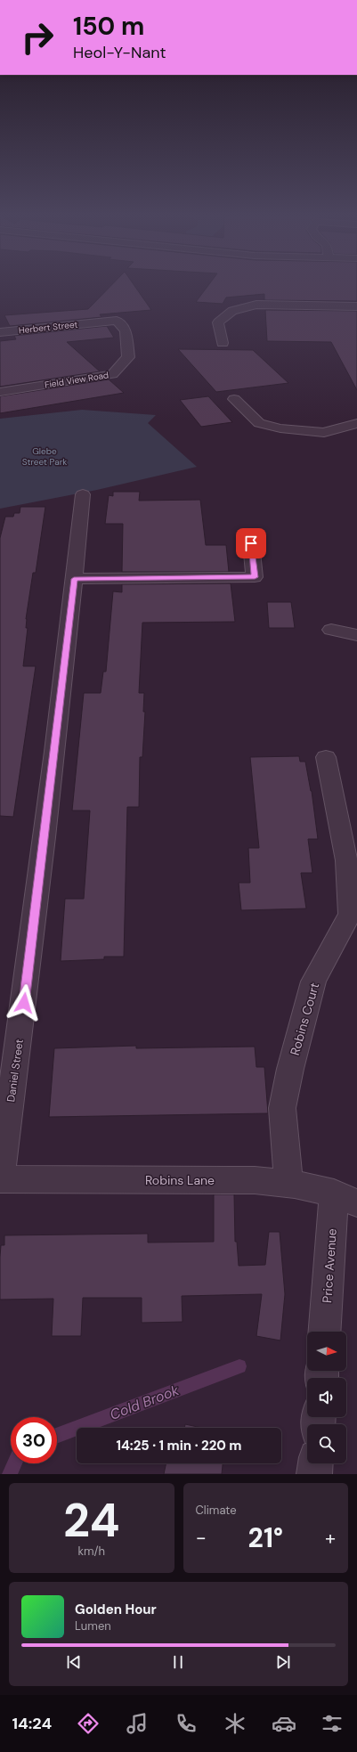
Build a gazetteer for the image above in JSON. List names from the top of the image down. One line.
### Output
{"streets":{"street":["Herbert Street","Field View Road","Robins Court","Daniel Street","Robins Lane","Price Avenue"]},"crossings":[["Herbert Street","Field View Road"],["Robins Court","Robins Lane"],["Daniel Street","Robins Lane"],["Robins Lane","Price Avenue"]],"water":["Cold Brook"],"parks":["Glebe Street Park"],"north":"right","page":{"turn":["150 m","Heol-Y-Nant"],"limit":"30","trip":"14:25 · 1 min · 220 m","tile":[["24","km/h"],"Climate"],"heat":["−","21°","+"],"song":["Golden Hour","Lumen"],"tabs":"14:24"}}
